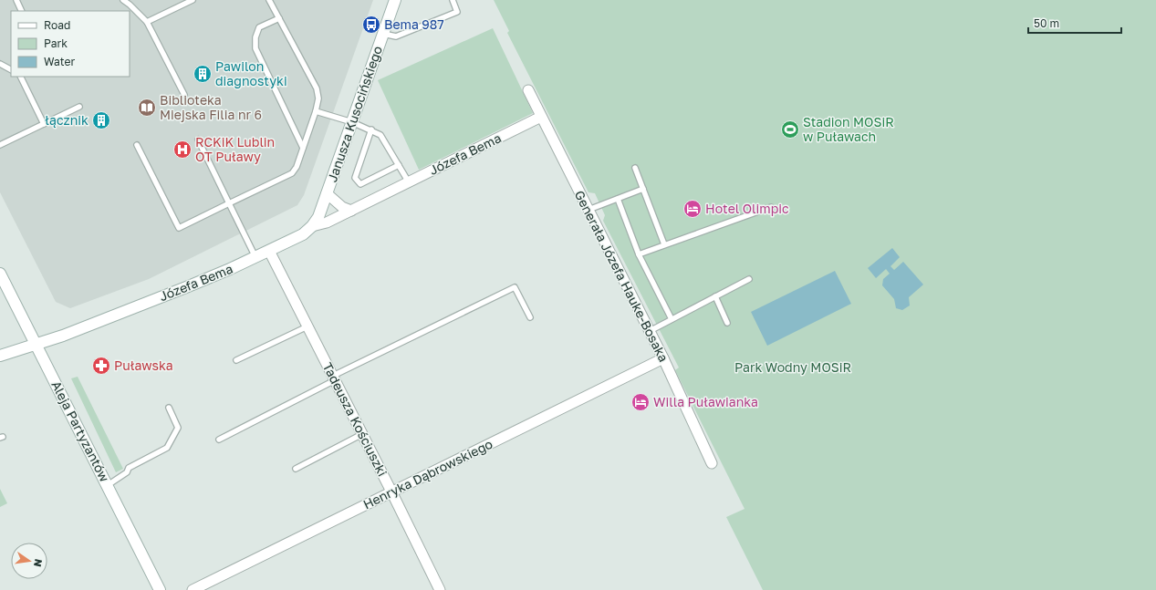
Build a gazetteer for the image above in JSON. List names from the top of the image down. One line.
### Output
{"streets":{"street":["Janusza Kusocińskiego","Józefa Bema","Generała Józefa Hauke-Bosaka","Tadeusza Kościuszki","Aleja Partyzantów","Henryka Dąbrowskiego"]},"crossings":[["Janusza Kusocińskiego","Józefa Bema"],["Józefa Bema","Generała Józefa Hauke-Bosaka"],["Józefa Bema","Tadeusza Kościuszki"],["Józefa Bema","Aleja Partyzantów"],["Generała Józefa Hauke-Bosaka","Henryka Dąbrowskiego"],["Tadeusza Kościuszki","Henryka Dąbrowskiego"]],"parks":["Park Wodny MOSiR"],"places":{"bus stop":["Bema 987"],"building":["Pawilon diagnostyki","łącznik"],"library":["Biblioteka Miejska Filia nr 6"],"sports":["Stadion MOSiR w Puławach"],"hospital":["RCKiK Lublin OT Puławy"],"hotel":["Hotel Olimpic","Willa Puławianka"],"pharmacy":["Puławska"]},"legend":["Road","Park","Water"],"scale_bar":"50 m","north":"right"}
